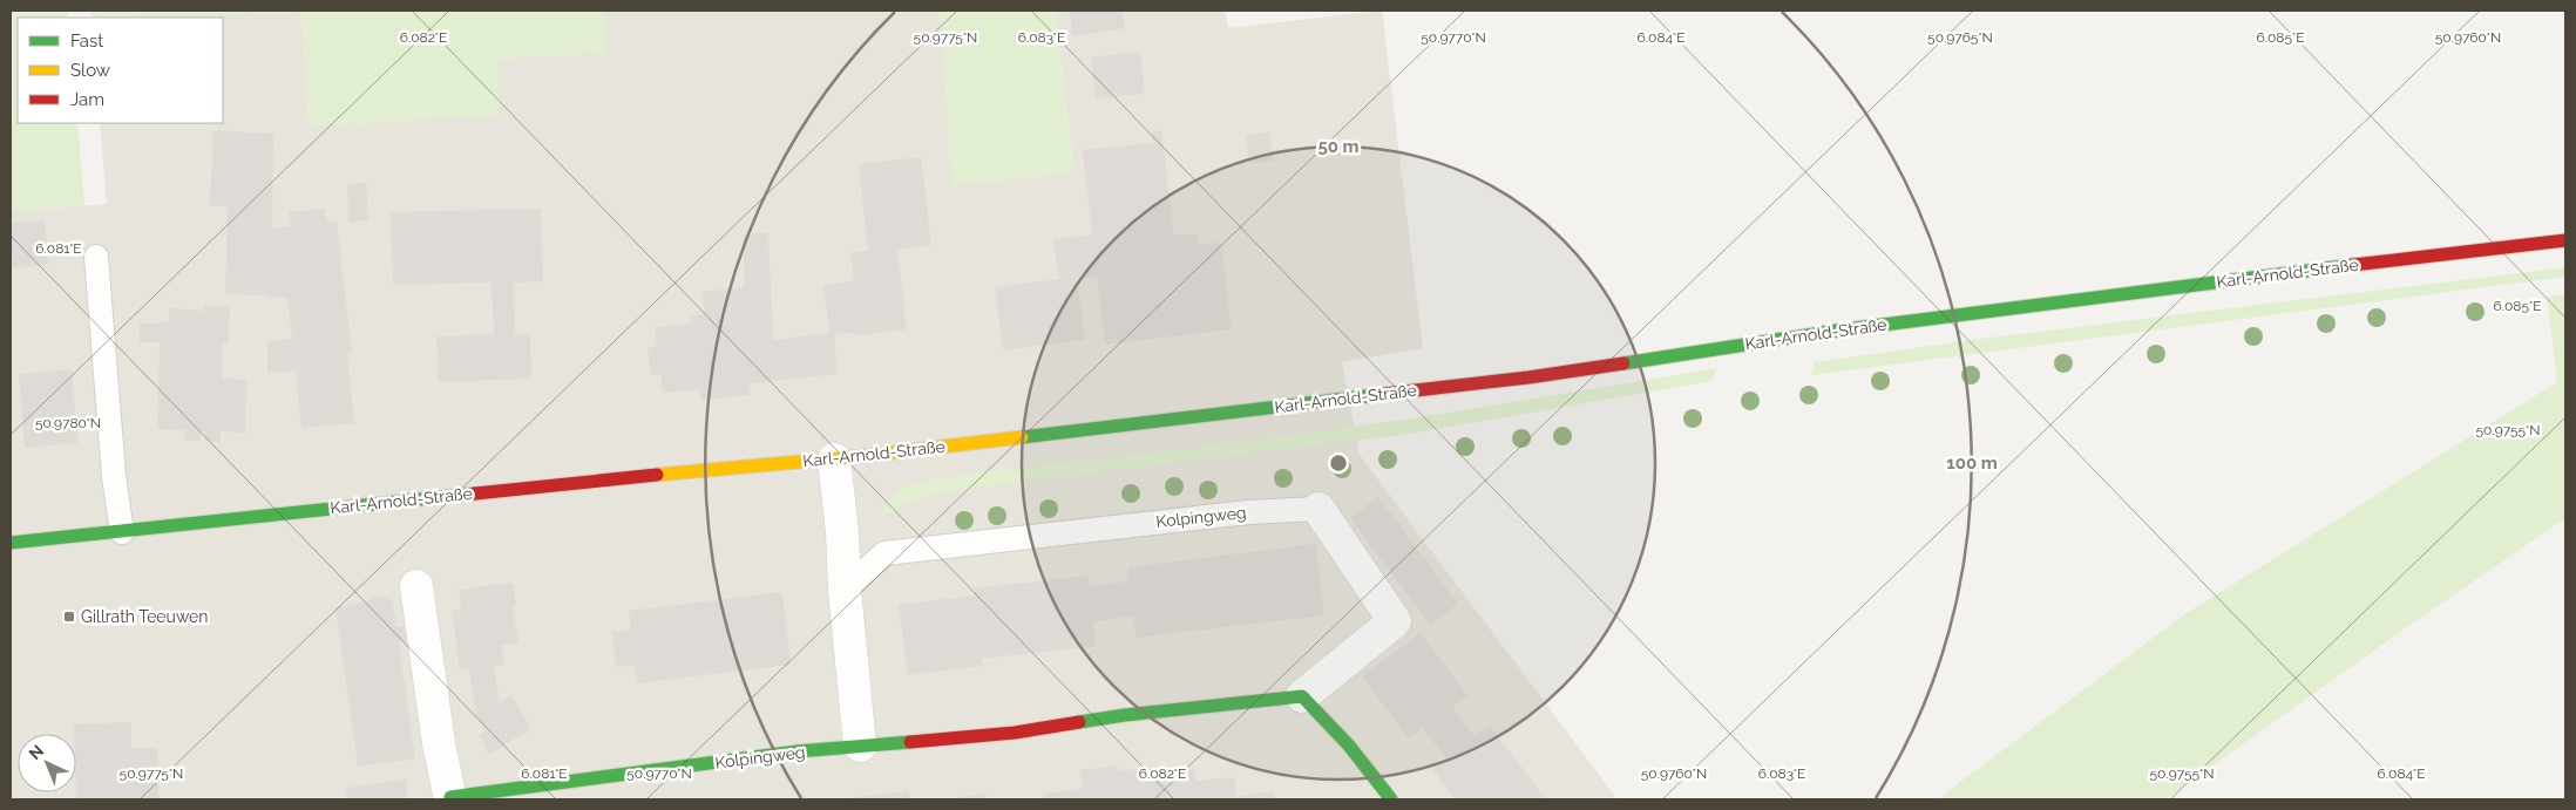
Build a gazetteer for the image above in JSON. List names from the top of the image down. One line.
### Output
{"streets":{"main road":["Karl-Arnold-Straße","Kolpingweg"]},"places":{"transit":["Gillrath Teeuwen"]},"legend":["Fast","Slow","Jam"],"north":"top left","coordinates":["50.9775°N","50.9770°N","50.9765°N","50.9760°N","6.085°E","6.082°E","6.083°E","6.084°E","6.081°E","50.9780°N","50.9755°N"],"rings":["50 m","100 m"]}
